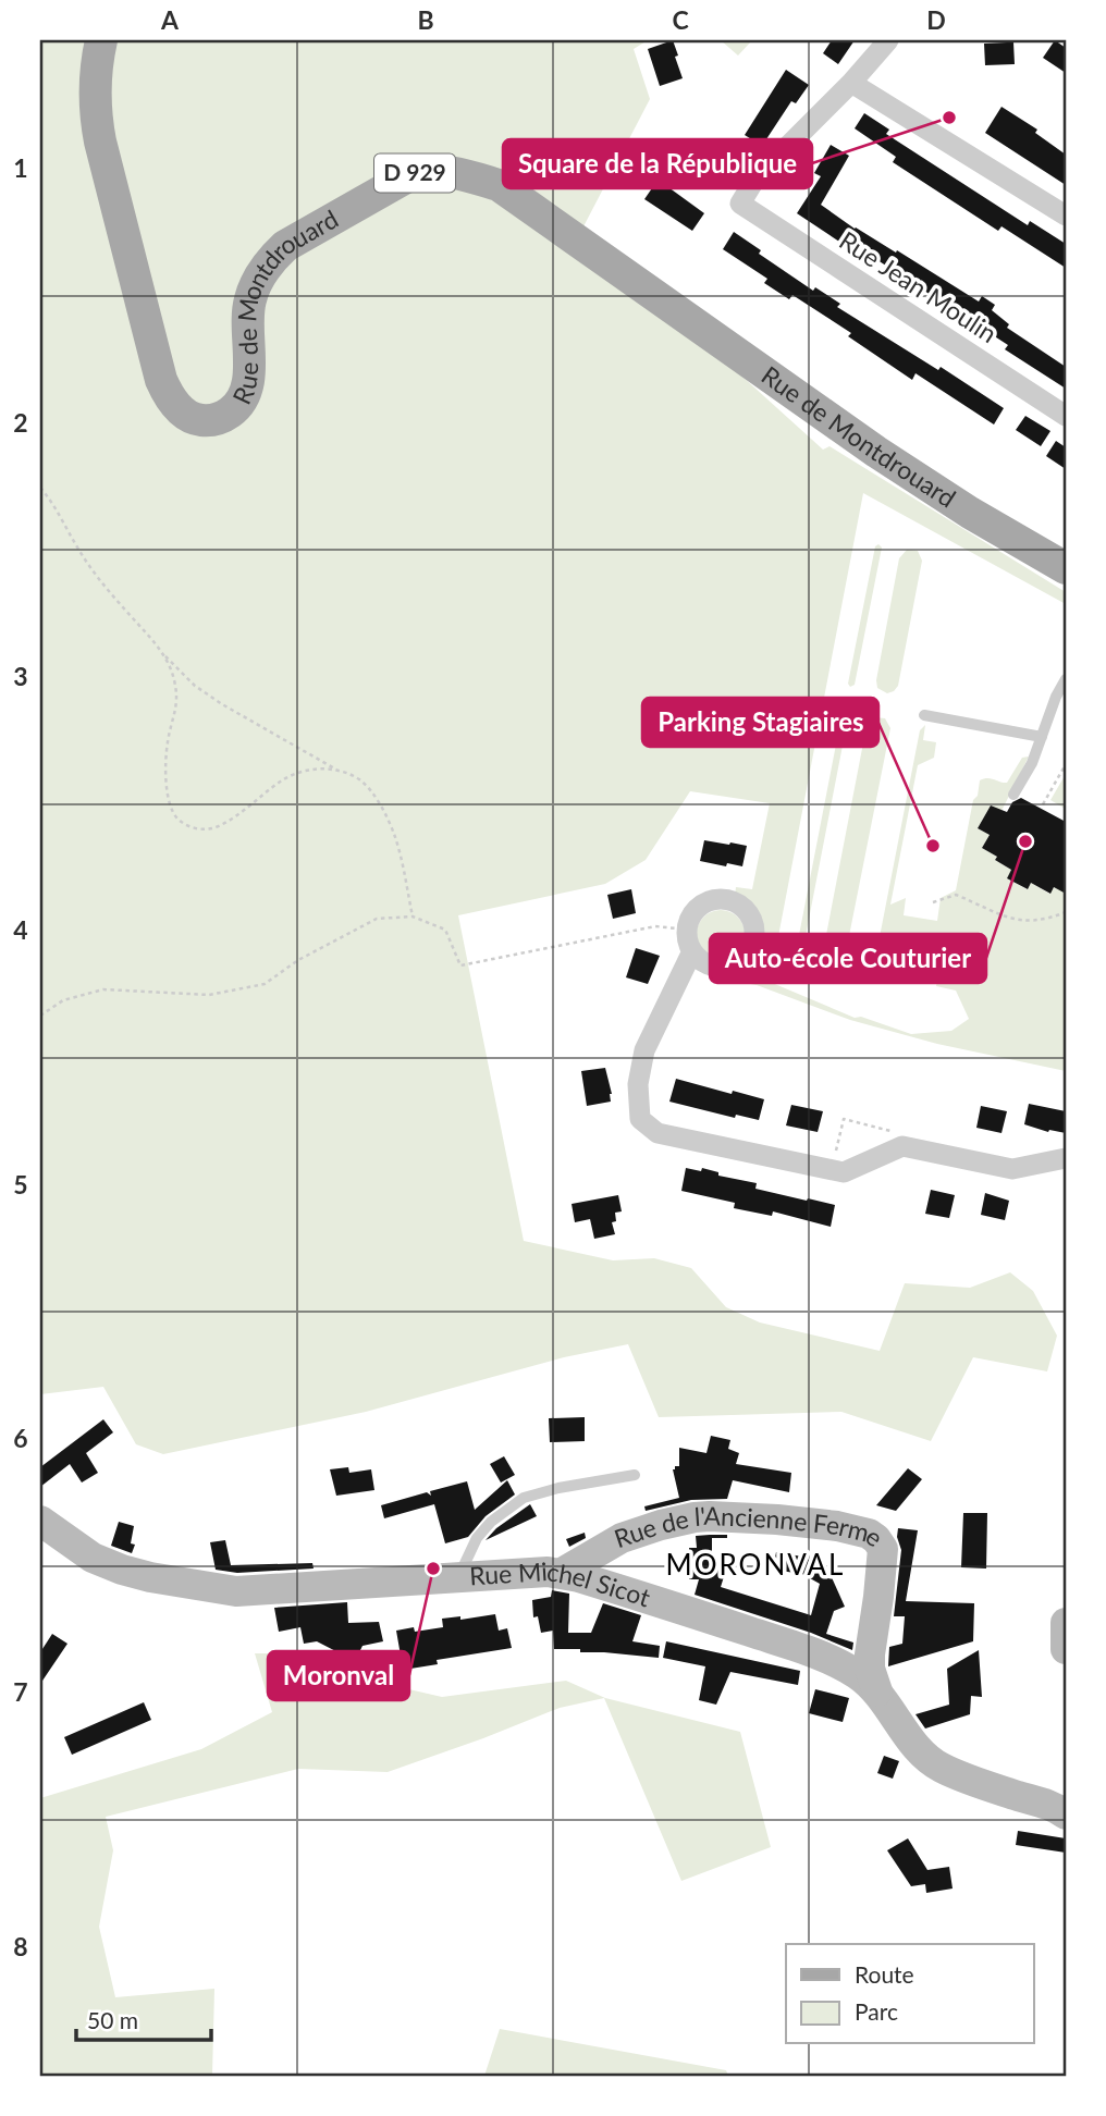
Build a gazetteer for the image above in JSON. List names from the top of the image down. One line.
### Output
{"streets":{"main road":["D 929","Rue de Montdrouard"],"street":["Rue Jean Moulin","Rue de l'Ancienne Ferme","Rue Michel Sicot"]},"crossings":[["Rue de l'Ancienne Ferme","Rue Michel Sicot"]],"districts":["MORONVAL"],"places":["Square de la République","Auto-école Couturier","Parking Stagiaires","Moronval"],"legend":["Route","Parc"],"scale_bar":"50 m","grid":{"columns":["A","B","C","D"],"rows":["1","2","3","4","5","6","7","8"]}}
